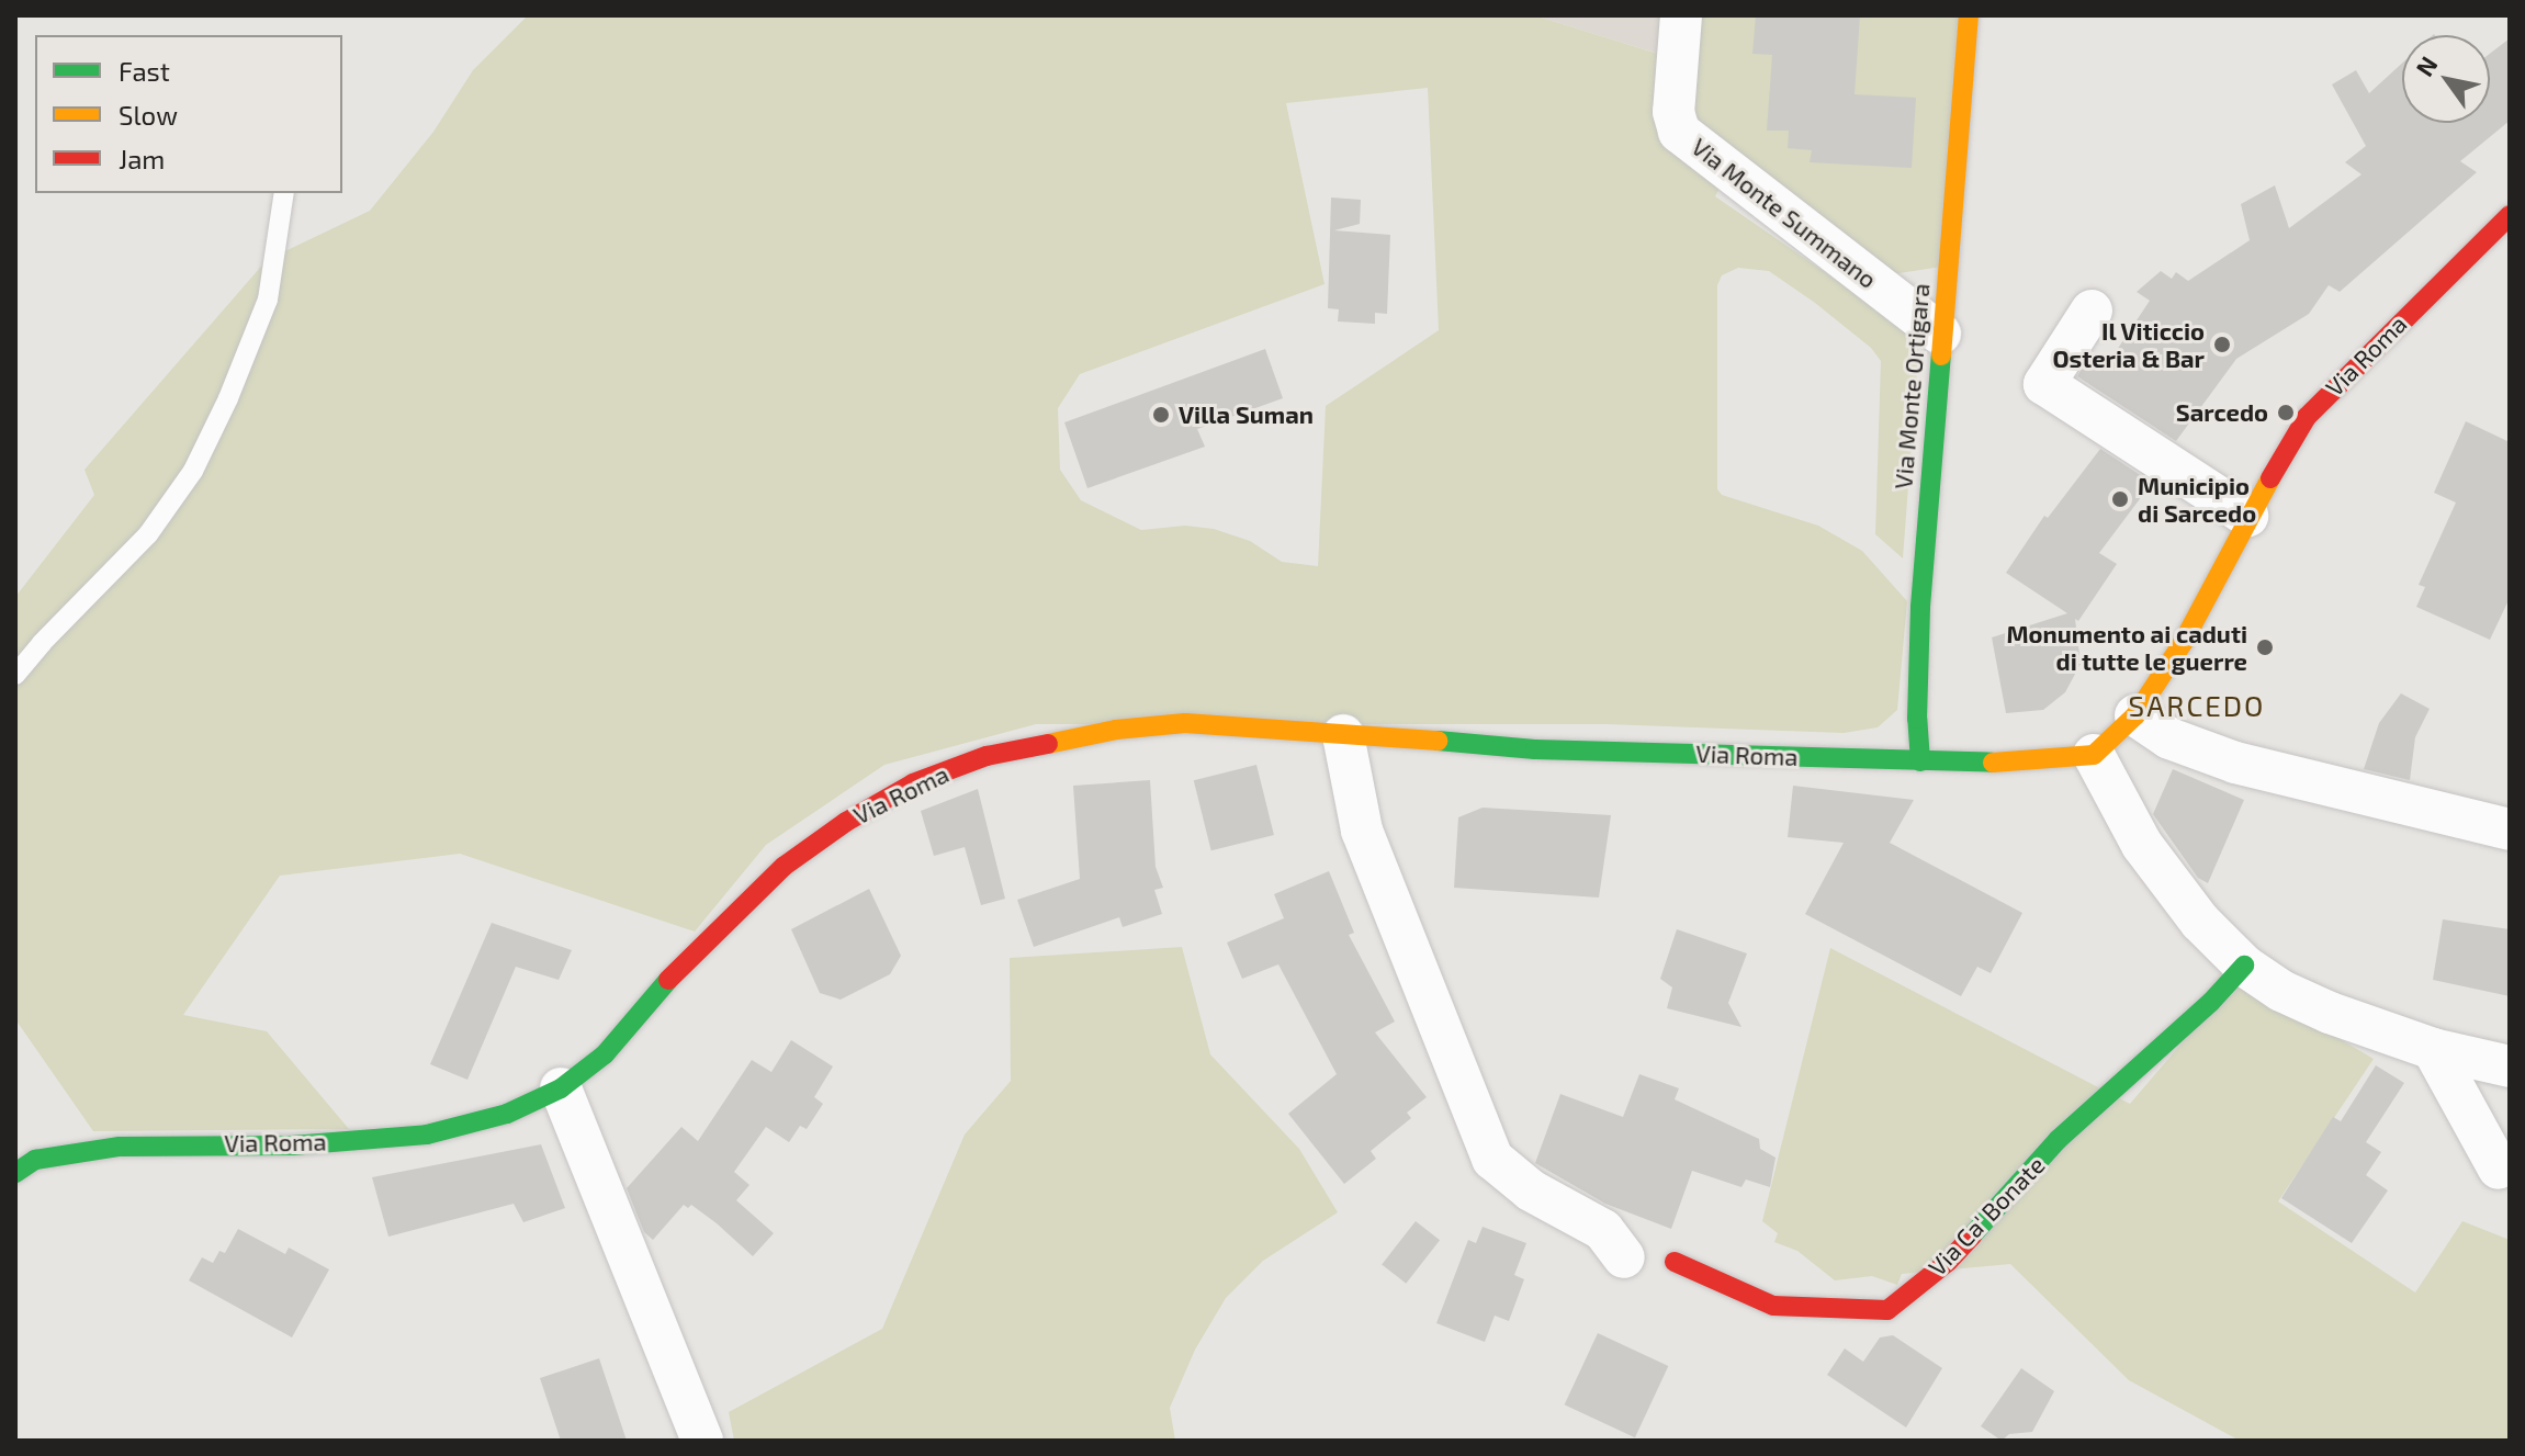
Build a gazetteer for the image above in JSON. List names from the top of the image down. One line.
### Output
{"streets":{"street":["Via Monte Summano","Via Roma","Via Monte Ortigara","Via Ca' Bonate"]},"crossings":[["Via Monte Summano","Via Monte Ortigara"],["Via Roma","Via Monte Ortigara"]],"districts":["SARCEDO"],"places":["Il Viticcio Osteria & Bar","Sarcedo","Villa Suman","Municipio di Sarcedo","Monumento ai caduti di tutte le guerre"],"legend":["Fast","Slow","Jam"],"north":"top left"}
